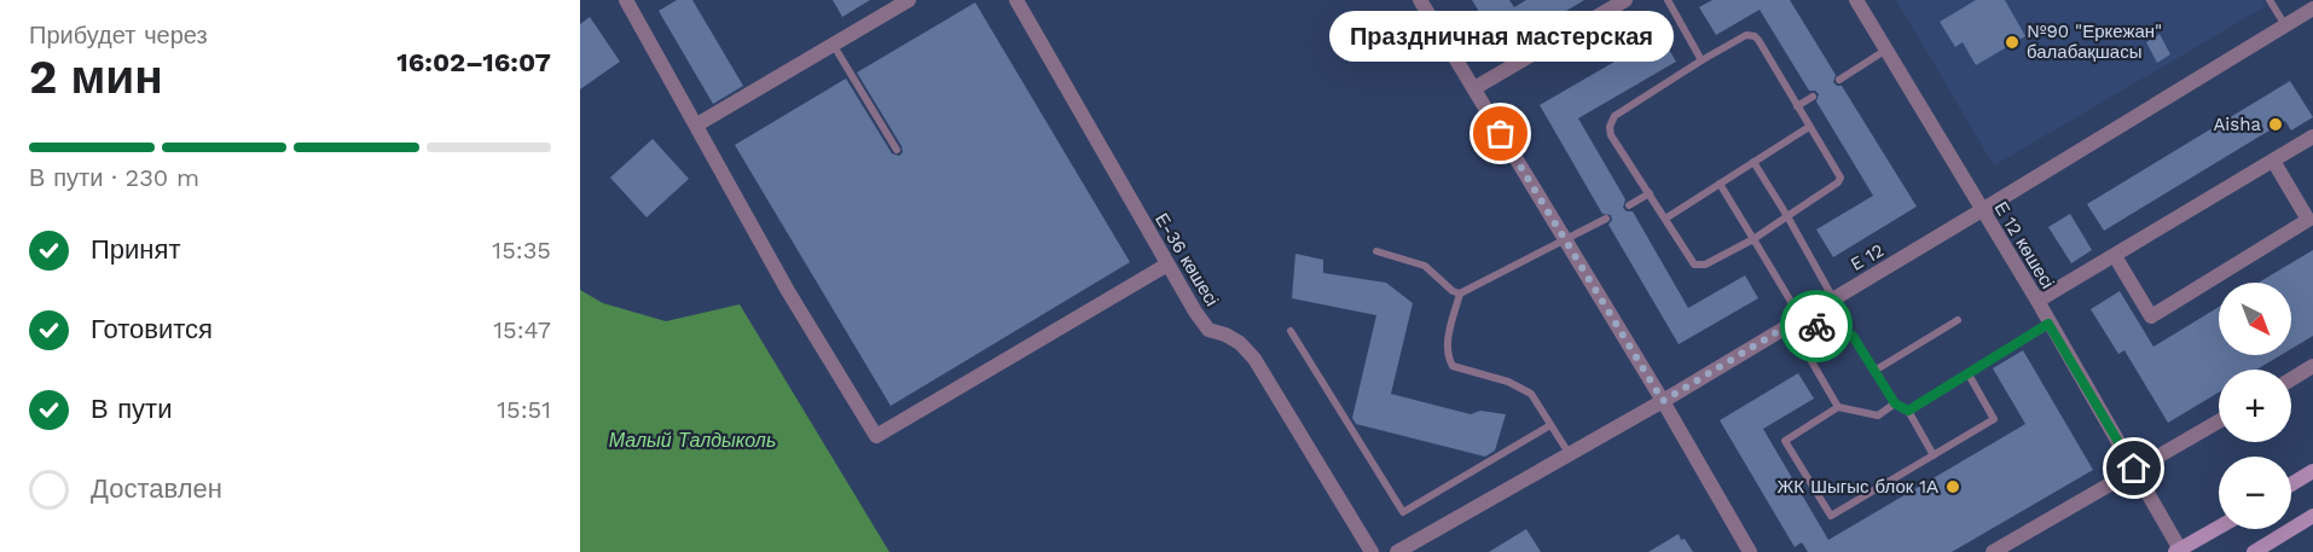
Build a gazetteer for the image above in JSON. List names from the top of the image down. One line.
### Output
{"streets":{"street":["Е 12 көшесі","E 12","Е-36 көшесі"]},"crossings":[["Е 12 көшесі","E 12"]],"water":["Малый Талдыколь"],"places":["№90 \"Еркежан\" балабақшасы","Aisha","Праздничная мастерская","ЖК Шыгыс блок 1А"],"north":"bottom right","page":{"heading":["2 мин","Прибудет через","16:02–16:07"],"bubble":"Праздничная мастерская","bar":"В пути · 230 m","list":[["Принят","15:35"],["Готовится","15:47"],["В пути","15:51"],"Доставлен"],"map_buttons":["+","−"]}}
